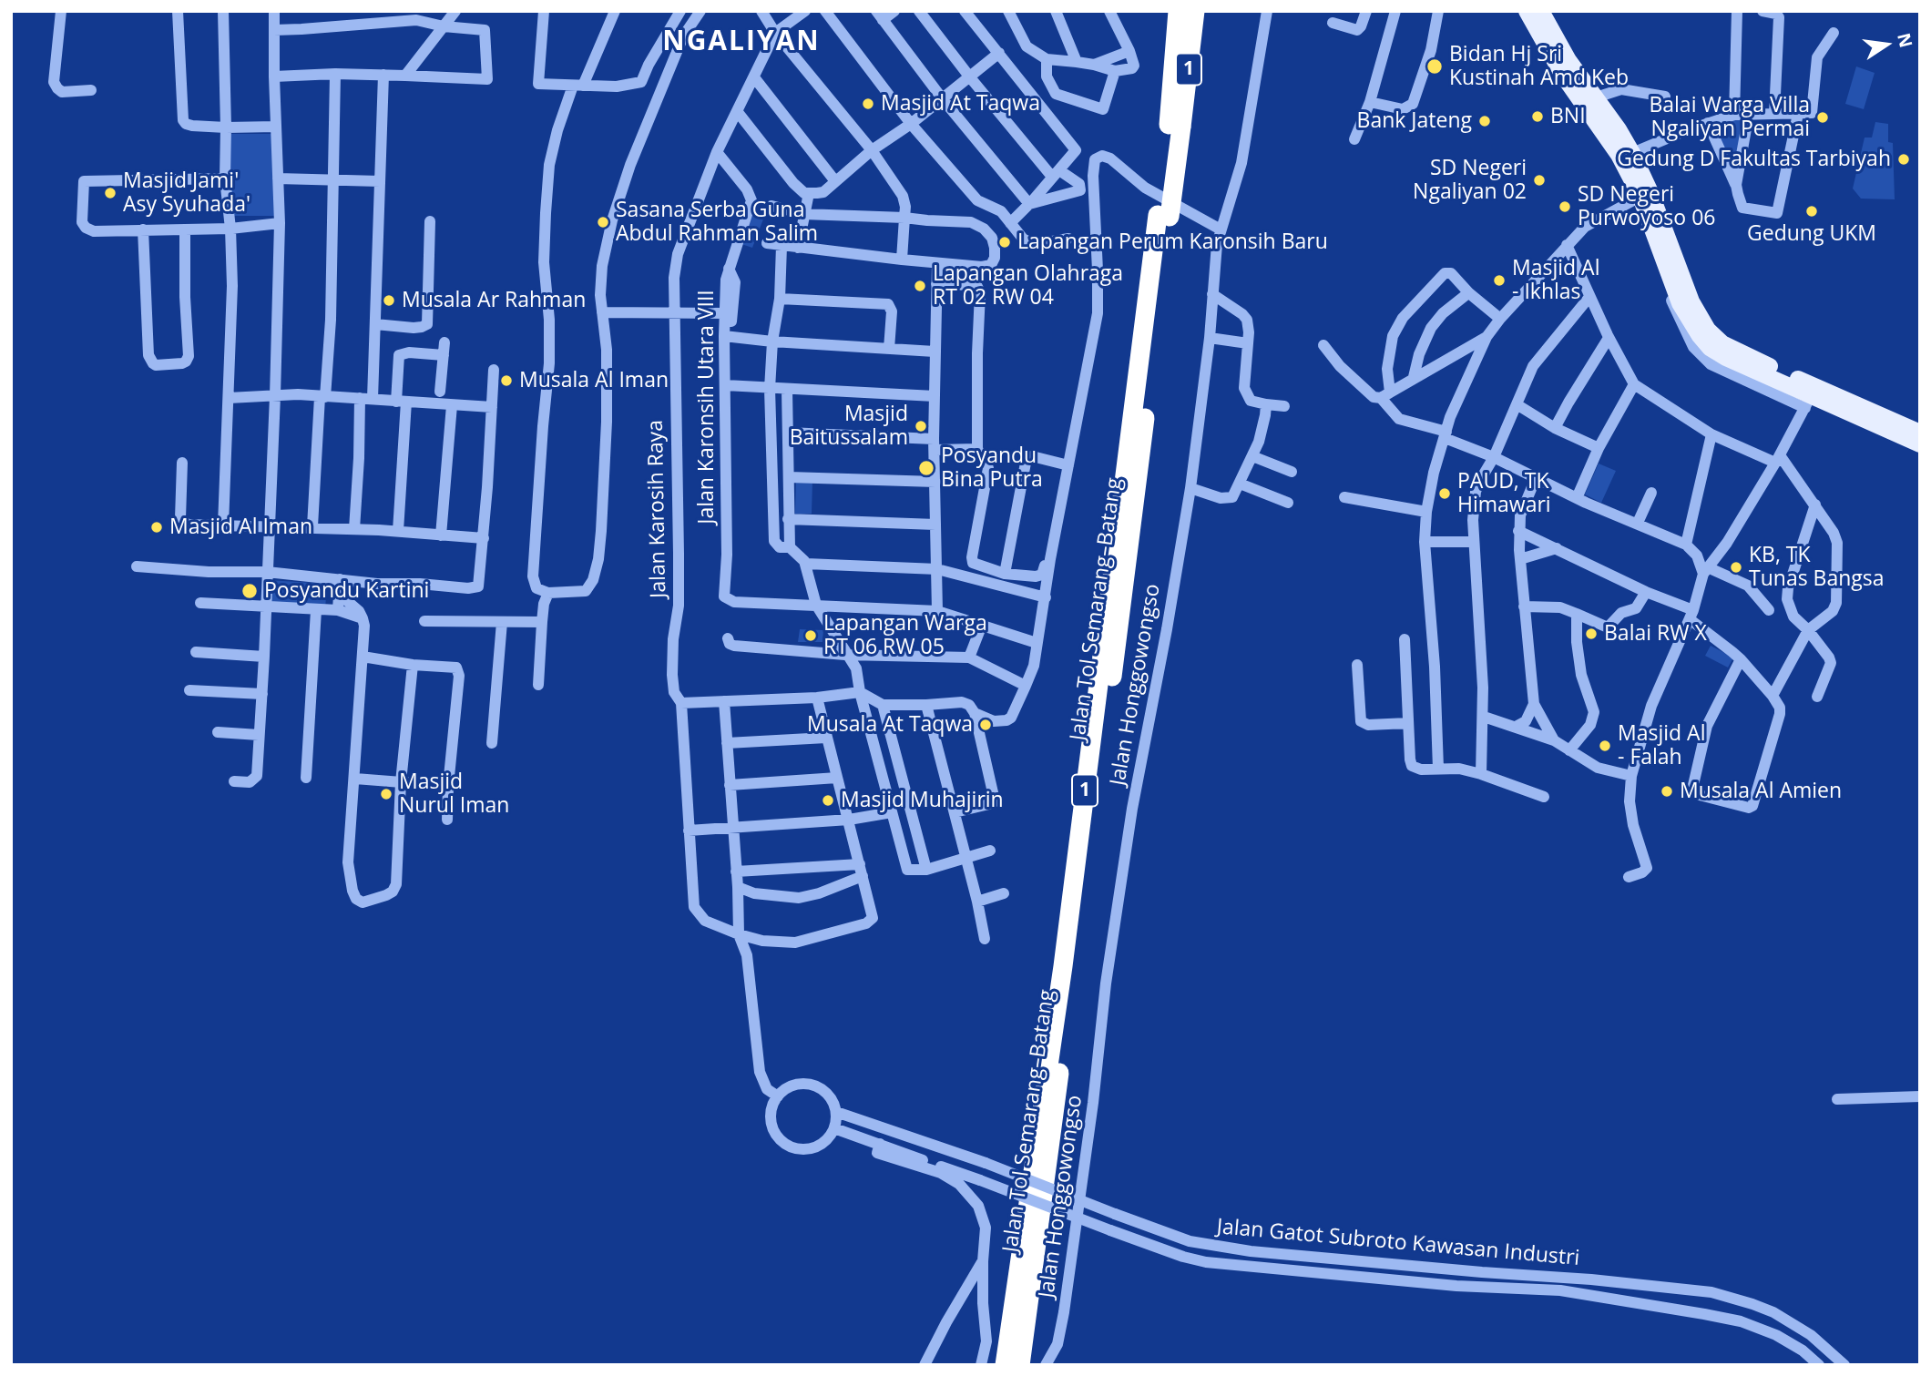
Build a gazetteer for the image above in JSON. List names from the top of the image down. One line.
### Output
{"streets":{"highway":["1","Jalan Tol Semarang–Batang"],"street":["Jalan Karonsih Utara VIII","Jalan Karosih Raya","Jalan Honggowongso","Jalan Gatot Subroto Kawasan Industri"]},"crossings":[["Jalan Karonsih Utara VIII","Jalan Karosih Raya"]],"districts":["NGALIYAN"],"places":["Bidan Hj Sri Kustinah Amd Keb","Masjid At Taqwa","BNI","Balai Warga Villa Ngaliyan Permai","Bank Jateng","Gedung D Fakultas Tarbiyah","SD Negeri Ngaliyan 02","Masjid Jami' Asy Syuhada'","SD Negeri Purwoyoso 06","Gedung UKM","Sasana Serba Guna Abdul Rahman Salim","Lapangan Perum Karonsih Baru","Masjid Al - Ikhlas","Lapangan Olahraga RT 02 RW 04","Musala Ar Rahman","Musala Al Iman","Masjid Baitussalam","Posyandu Bina Putra","PAUD, TK Himawari","Masjid Al Iman","KB, TK Tunas Bangsa","Posyandu Kartini","Balai RW X","Lapangan Warga RT 06 RW 05","Musala At Taqwa","Masjid Al - Falah","Musala Al Amien","Masjid Nurul Iman","Masjid Muhajirin"],"north":"right"}
